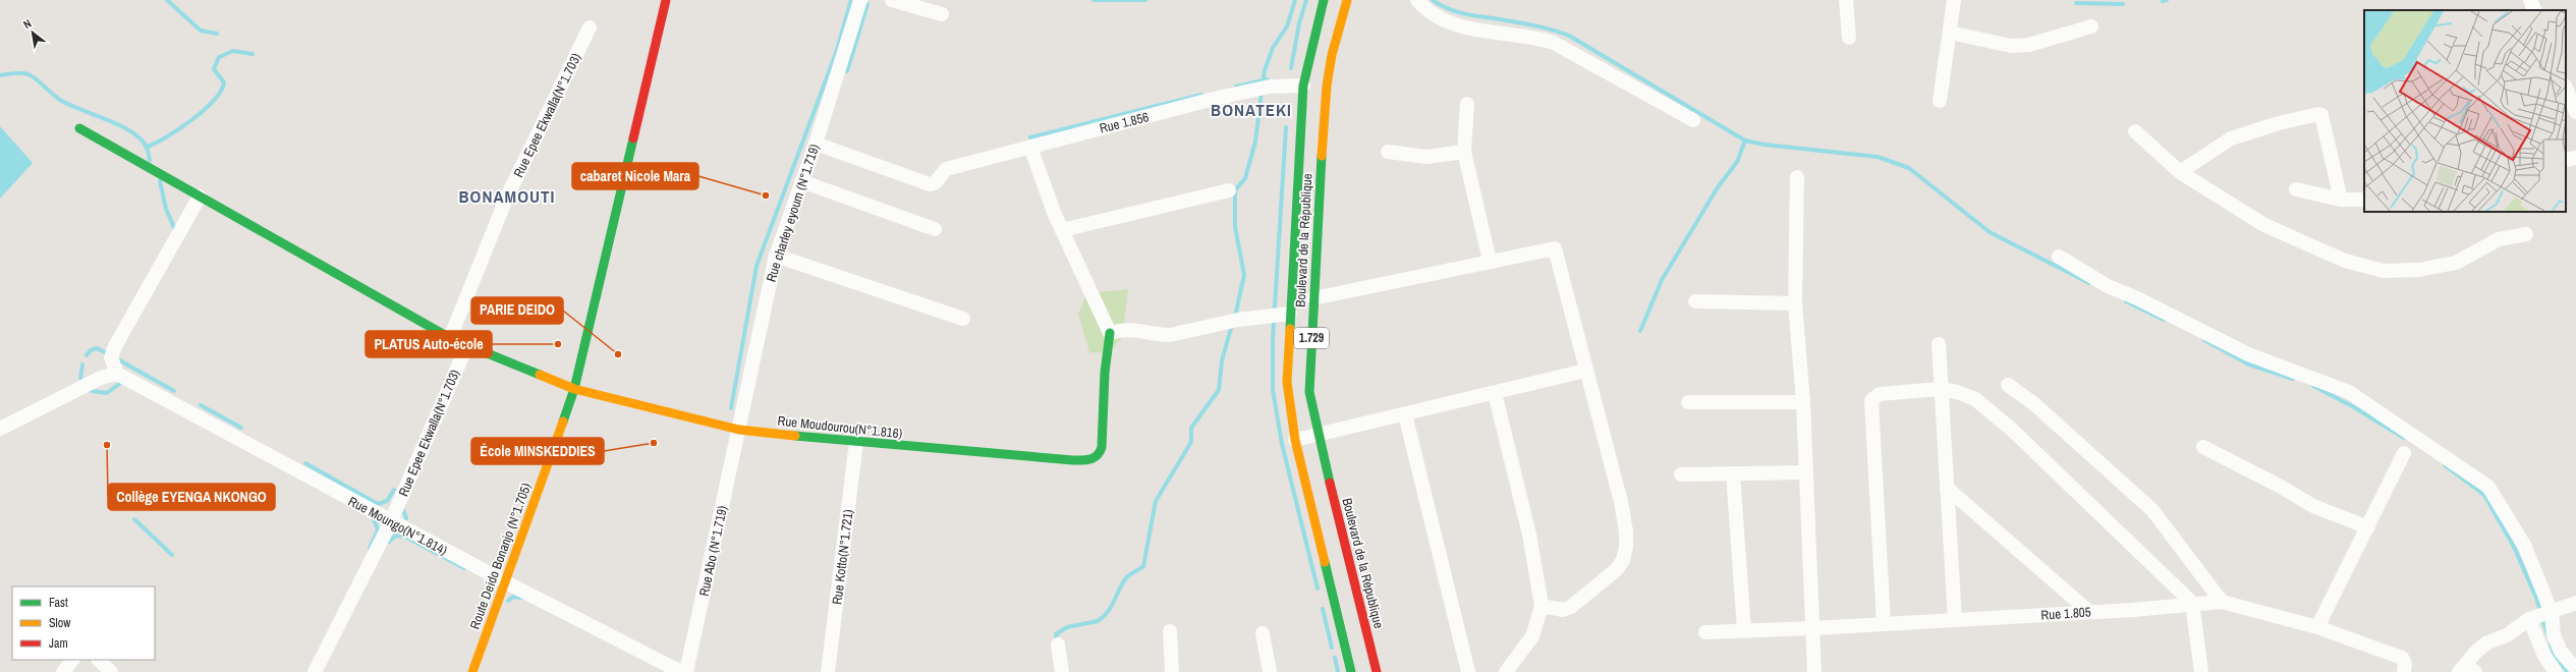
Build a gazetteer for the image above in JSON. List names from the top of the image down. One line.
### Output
{"streets":{"main road":["Boulevard de la République","1.729","Rue Moudourou(N°1.816)","Route Deido Bonanjo (N°1.705)"],"street":["Rue Epee Ekwalla(N°1.703)","Rue 1.856","Rue charley eyoum (N°1.719)","Rue Moungo(N°1.814)","Rue Abo (N°1.719)","Rue Kotto(N°1.721)","Rue 1.805"]},"crossings":[["Rue Epee Ekwalla(N°1.703)","Rue Moudourou(N°1.816)"],["Rue Epee Ekwalla(N°1.703)","Rue Moungo(N°1.814)"],["Rue 1.856","Rue charley eyoum (N°1.719)"],["Rue 1.856","Boulevard de la République"],["Rue charley eyoum (N°1.719)","Rue Moudourou(N°1.816)"],["Rue charley eyoum (N°1.719)","Rue Abo (N°1.719)"],["Rue Moudourou(N°1.816)","Rue Abo (N°1.719)"],["Rue Moudourou(N°1.816)","Route Deido Bonanjo (N°1.705)"],["Rue Moudourou(N°1.816)","Rue Kotto(N°1.721)"],["Rue Moungo(N°1.814)","Route Deido Bonanjo (N°1.705)"]],"districts":["BONATEKI","BONAMOUTI"],"places":["cabaret Nicole Mara","PLATUS Auto-école","PARIE DEIDO","École MINSKEDDIES","Collège EYENGA NKONGO"],"legend":["Fast","Slow","Jam"],"north":"top left"}
